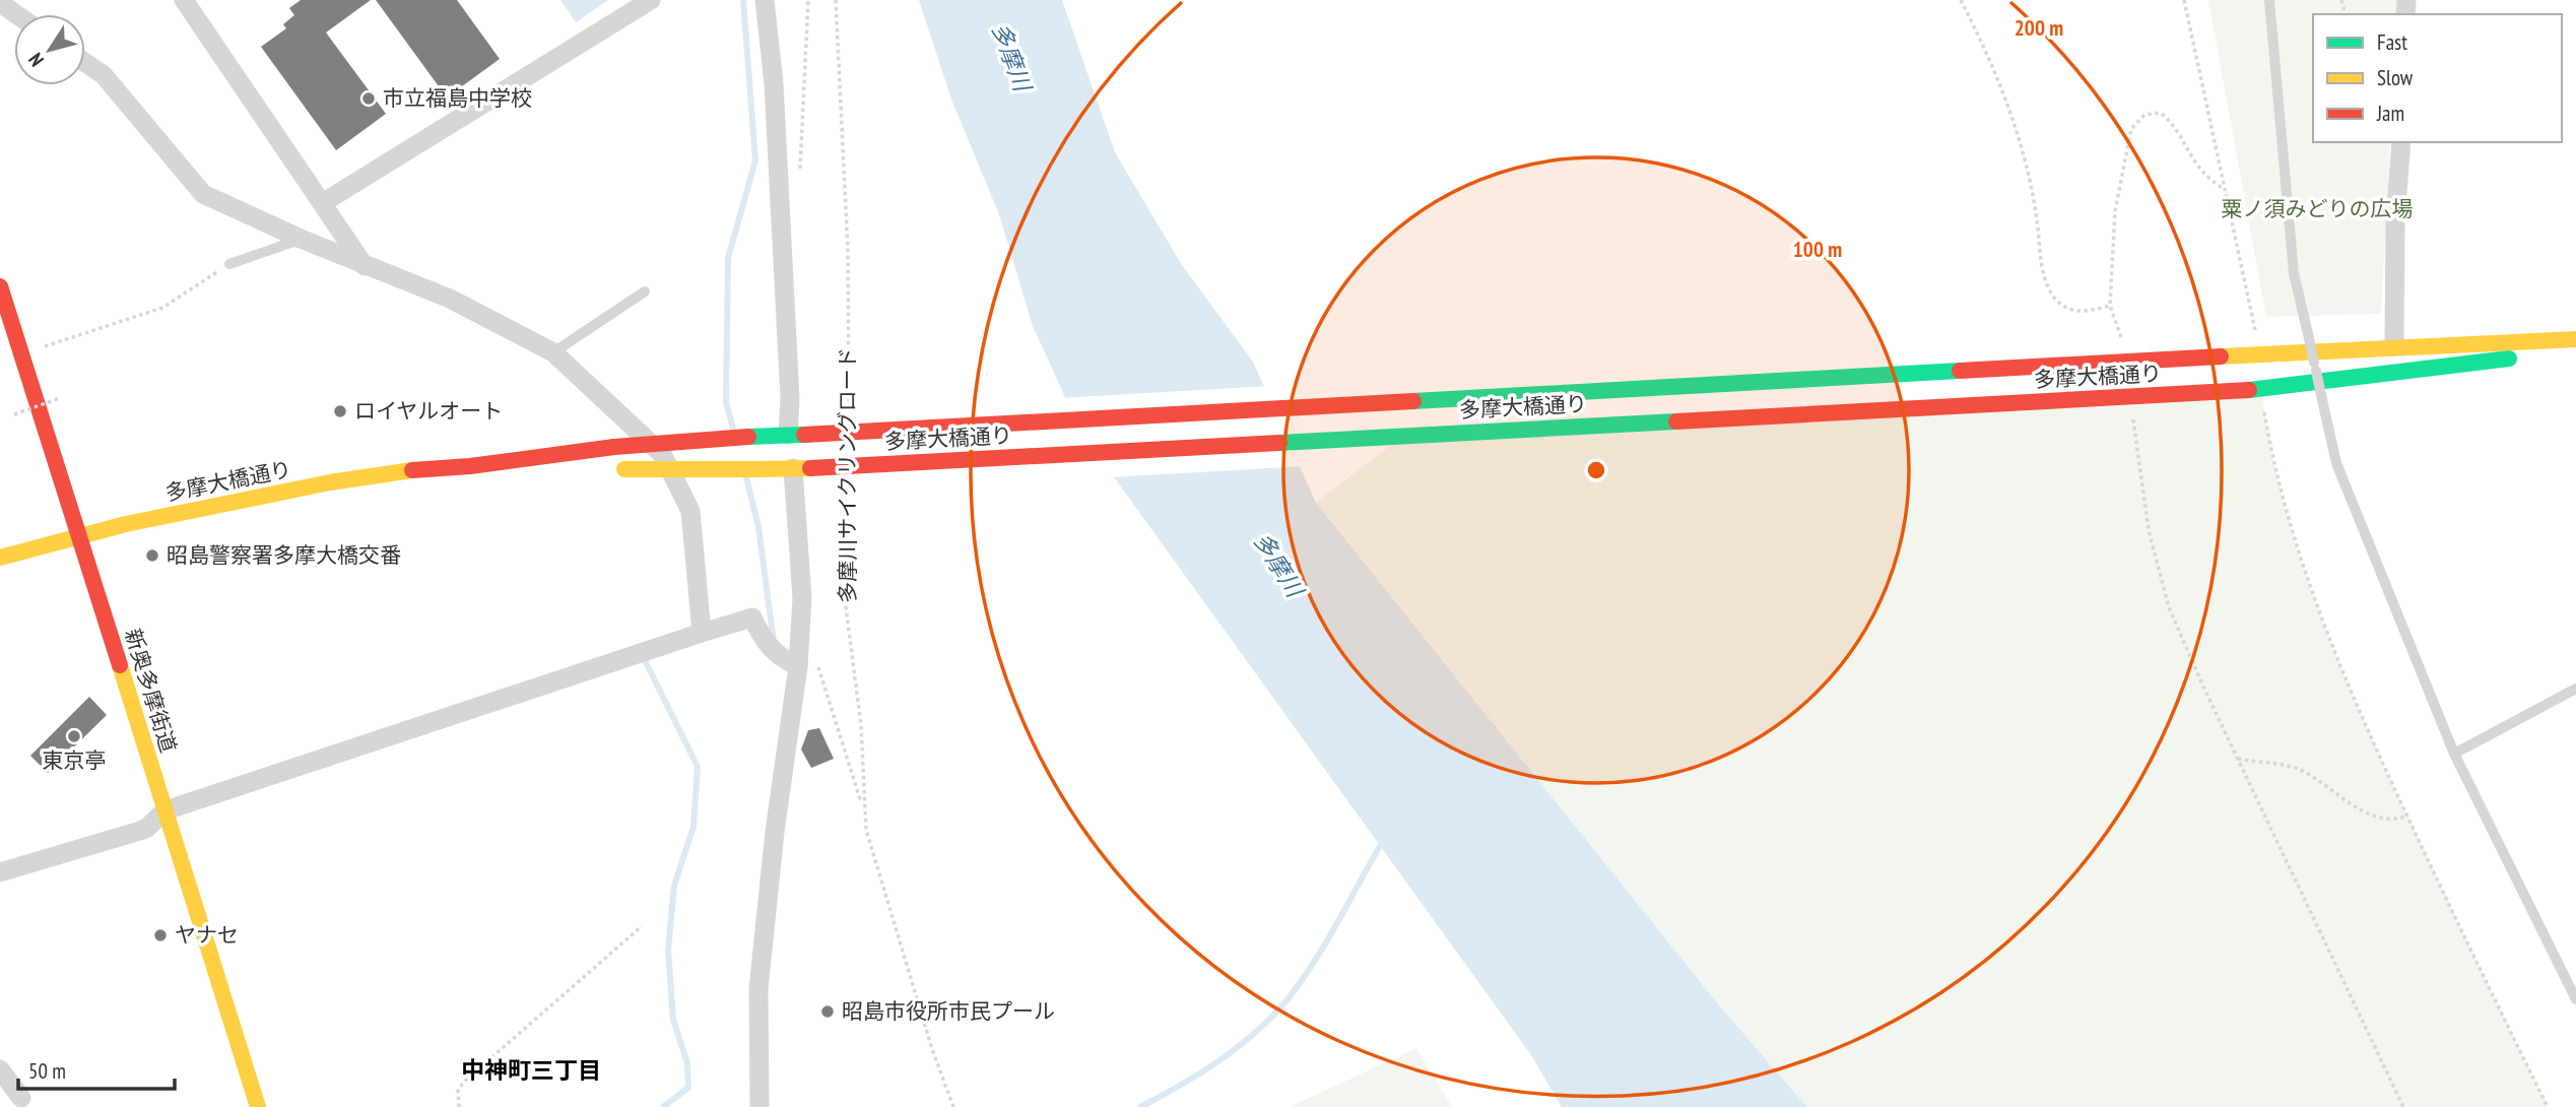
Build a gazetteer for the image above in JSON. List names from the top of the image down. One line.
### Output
{"streets":{"main road":["多摩大橋通り","新奥多摩街道"],"path":["多摩川サイクリングロード"]},"crossings":[["多摩大橋通り","新奥多摩街道"]],"districts":["中神町三丁目"],"water":["多摩川"],"parks":["粟ノ須みどりの広場"],"places":["市立福島中学校","ロイヤルオート","昭島警察署多摩大橋交番","東京亭","ヤナセ","昭島市役所市民プール"],"legend":["Fast","Slow","Jam"],"scale_bar":"50 m","north":"bottom left","rings":["200 m","100 m"]}
